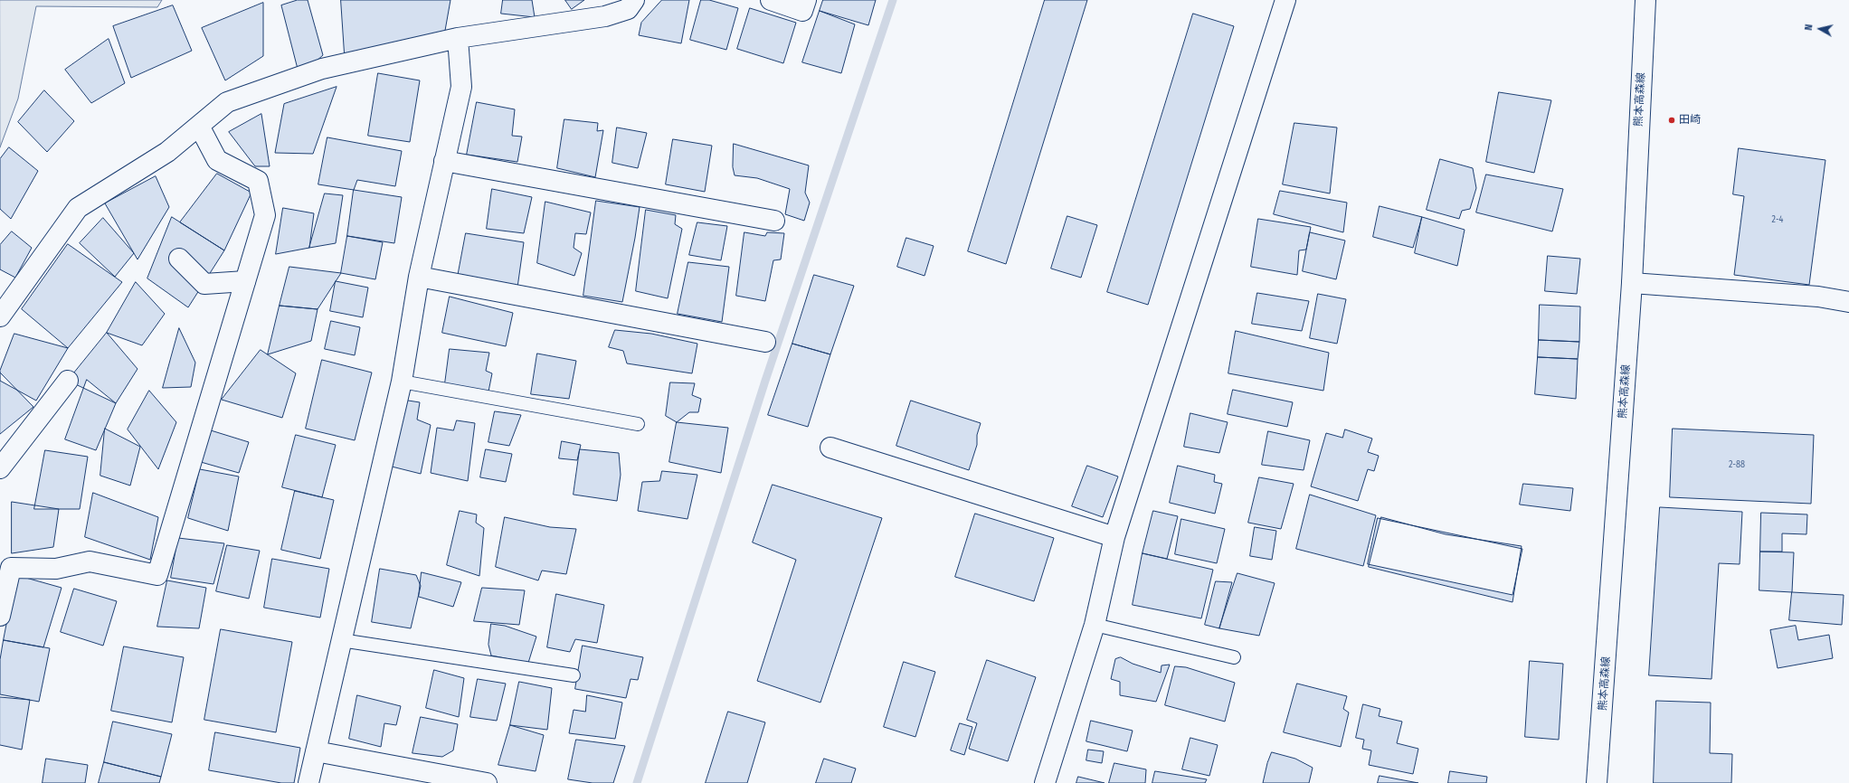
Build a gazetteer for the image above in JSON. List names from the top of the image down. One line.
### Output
{"streets":{"street":["熊本高森線"]},"places":["田崎"],"house_numbers":["2-4","2-88"],"north":"left"}
